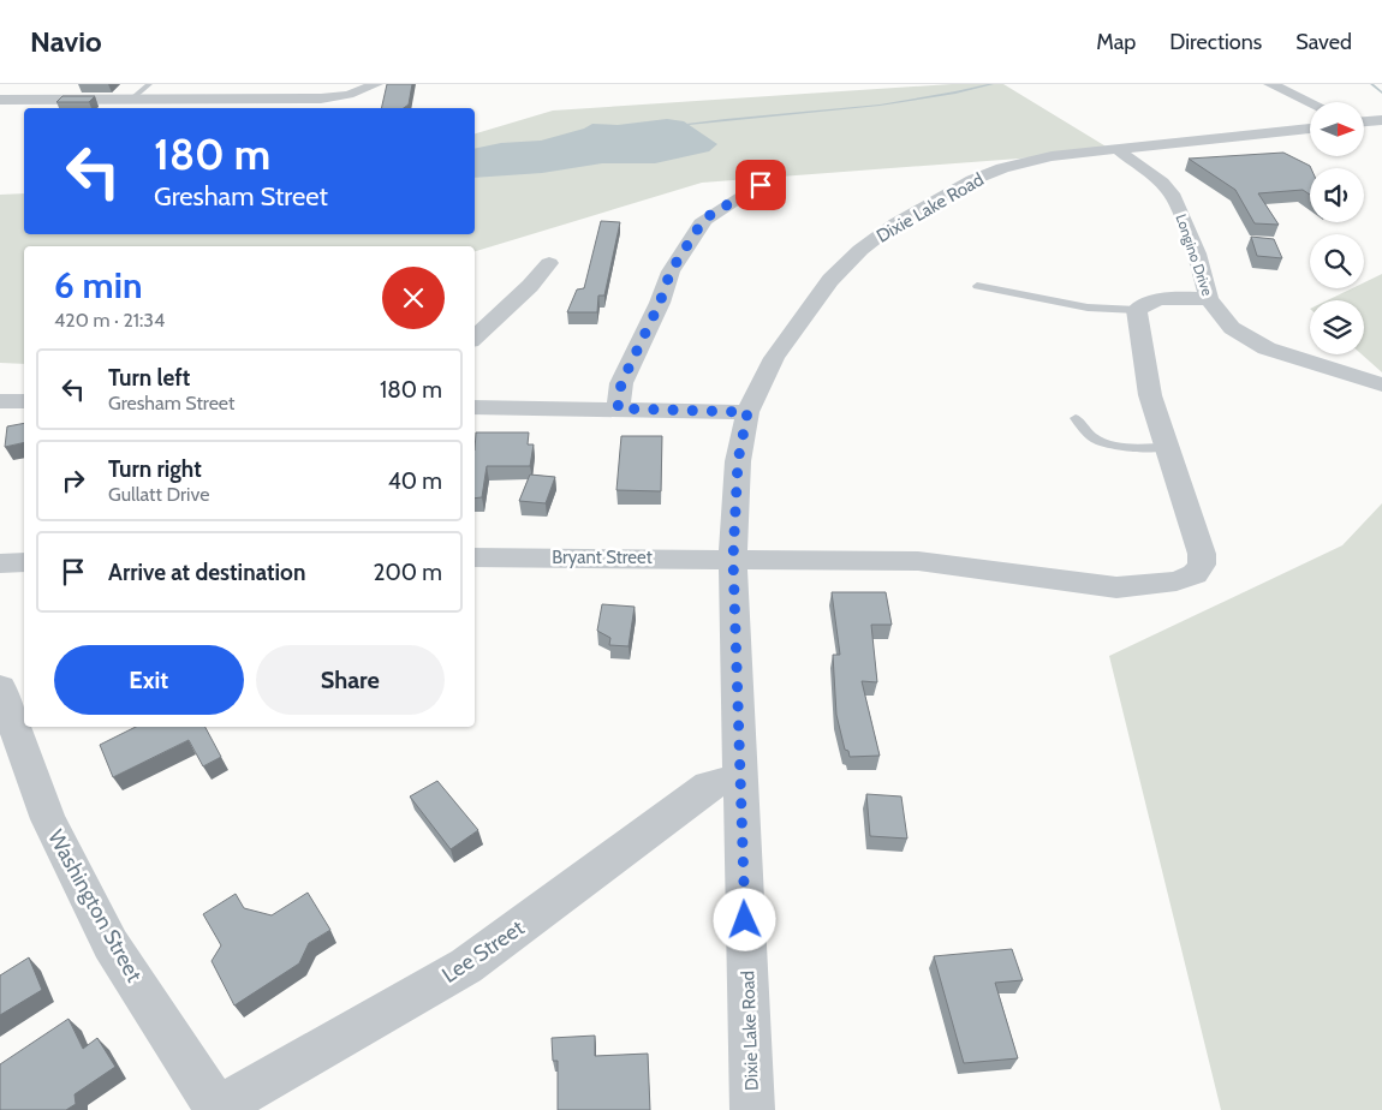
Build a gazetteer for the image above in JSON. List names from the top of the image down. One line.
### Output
{"streets":{"street":["Dixie Lake Road","Longino Drive","Bryant Street","Washington Street","Lee Street"]},"crossings":[["Dixie Lake Road","Longino Drive"],["Dixie Lake Road","Bryant Street"],["Dixie Lake Road","Lee Street"],["Washington Street","Lee Street"]],"north":"right","page":{"header":"Navio","nav":["Map","Directions","Saved"],"turn":["180 m","Gresham Street"],"heading":["6 min","420 m · 21:34"],"list":[{"name":"Turn left","note":"Gresham Street","value":"180 m"},{"name":"Turn right","note":"Gullatt Drive","value":"40 m"},{"name":"Arrive at destination","value":"200 m"}],"buttons":["Exit","Share"]}}
